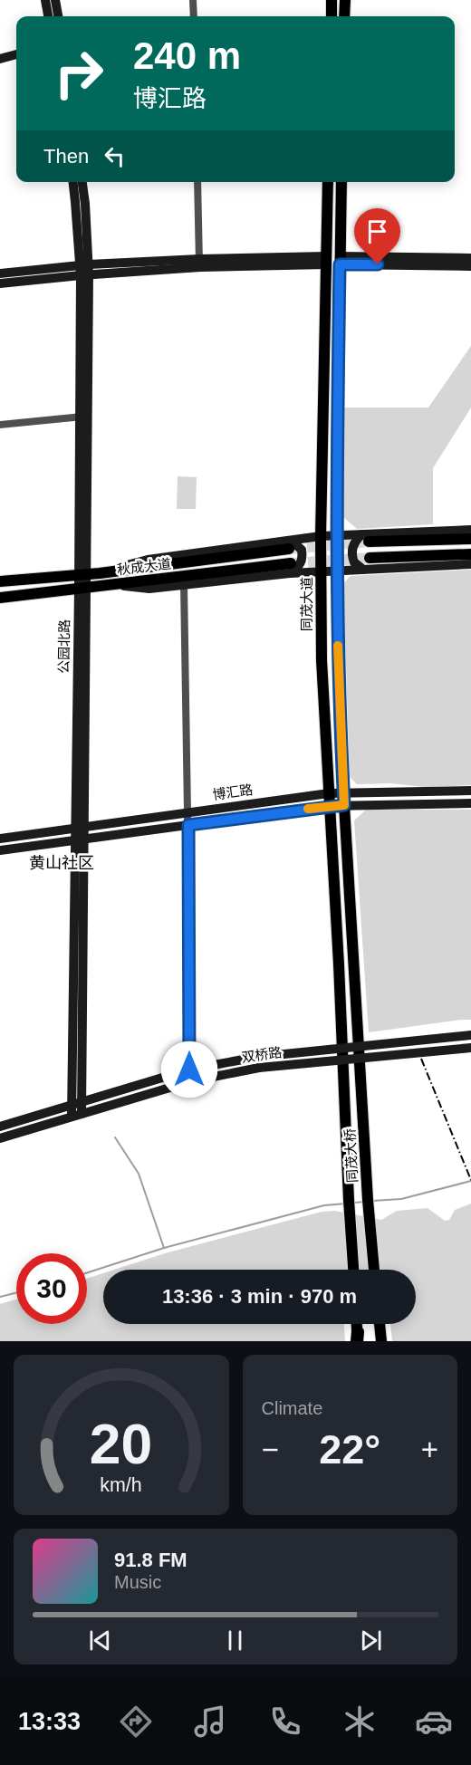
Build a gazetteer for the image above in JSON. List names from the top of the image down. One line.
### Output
{"streets":{"main road":["秋成大道","同茂大道","公园北路","博汇路","双桥路","同茂大桥"]},"crossings":[["秋成大道","公园北路"],["同茂大道","博汇路"],["同茂大道","同茂大桥"],["公园北路","博汇路"],["公园北路","双桥路"],["博汇路","同茂大桥"]],"districts":["黄山社区"],"page":{"turn":["240 m","博汇路"],"then":"Then","limit":"30","trip":"13:36 · 3 min · 970 m","tile":"Climate","heat":["−","22°","+"],"song":["91.8 FM","Music"],"tabs":"13:33","gauge":["20","km/h"]}}
